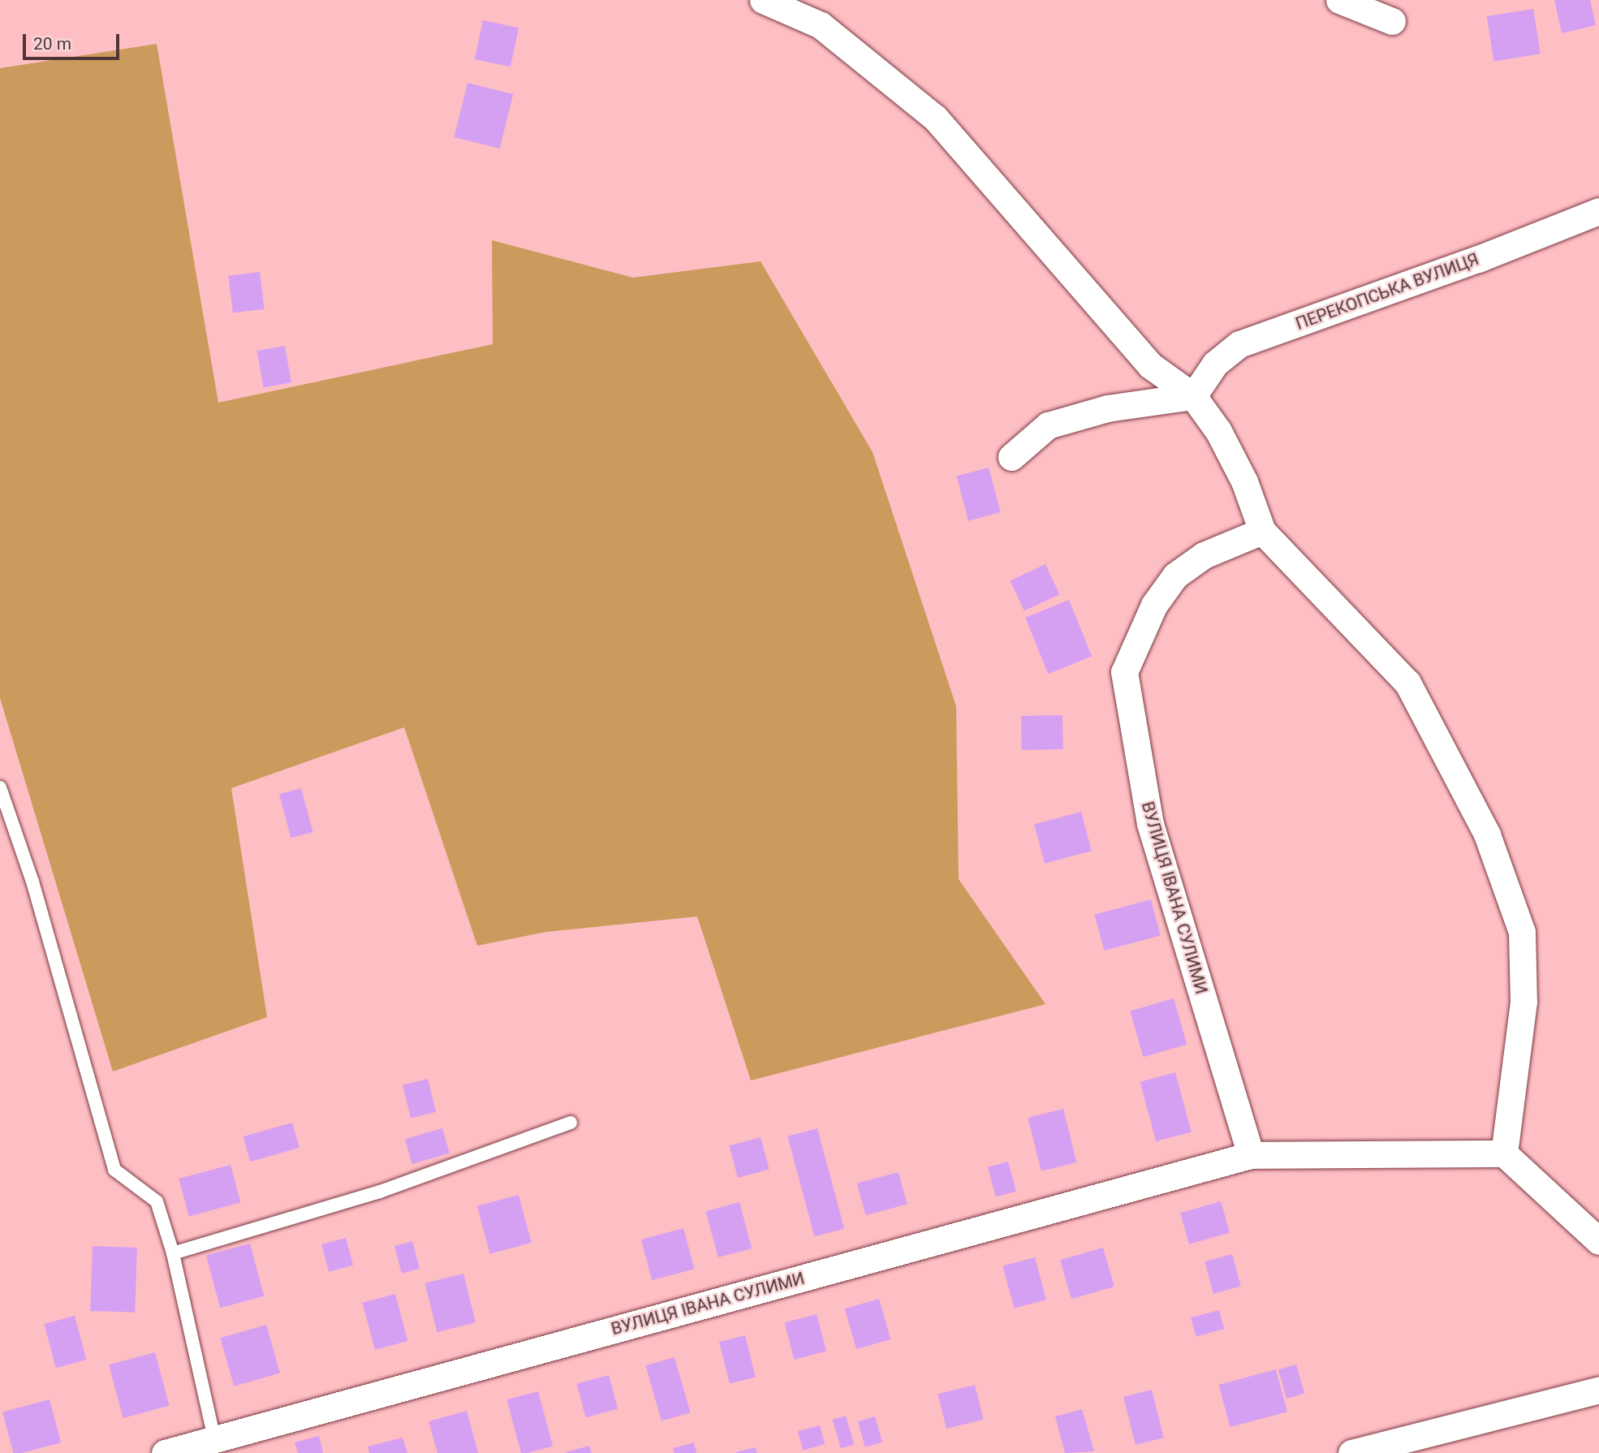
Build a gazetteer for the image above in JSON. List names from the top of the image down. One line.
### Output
{"streets":{"street":["ПЕРЕКОПСЬКА ВУЛИЦЯ","ВУЛИЦЯ ІВАНА СУЛИМИ"]},"scale_bar":"20 m"}
